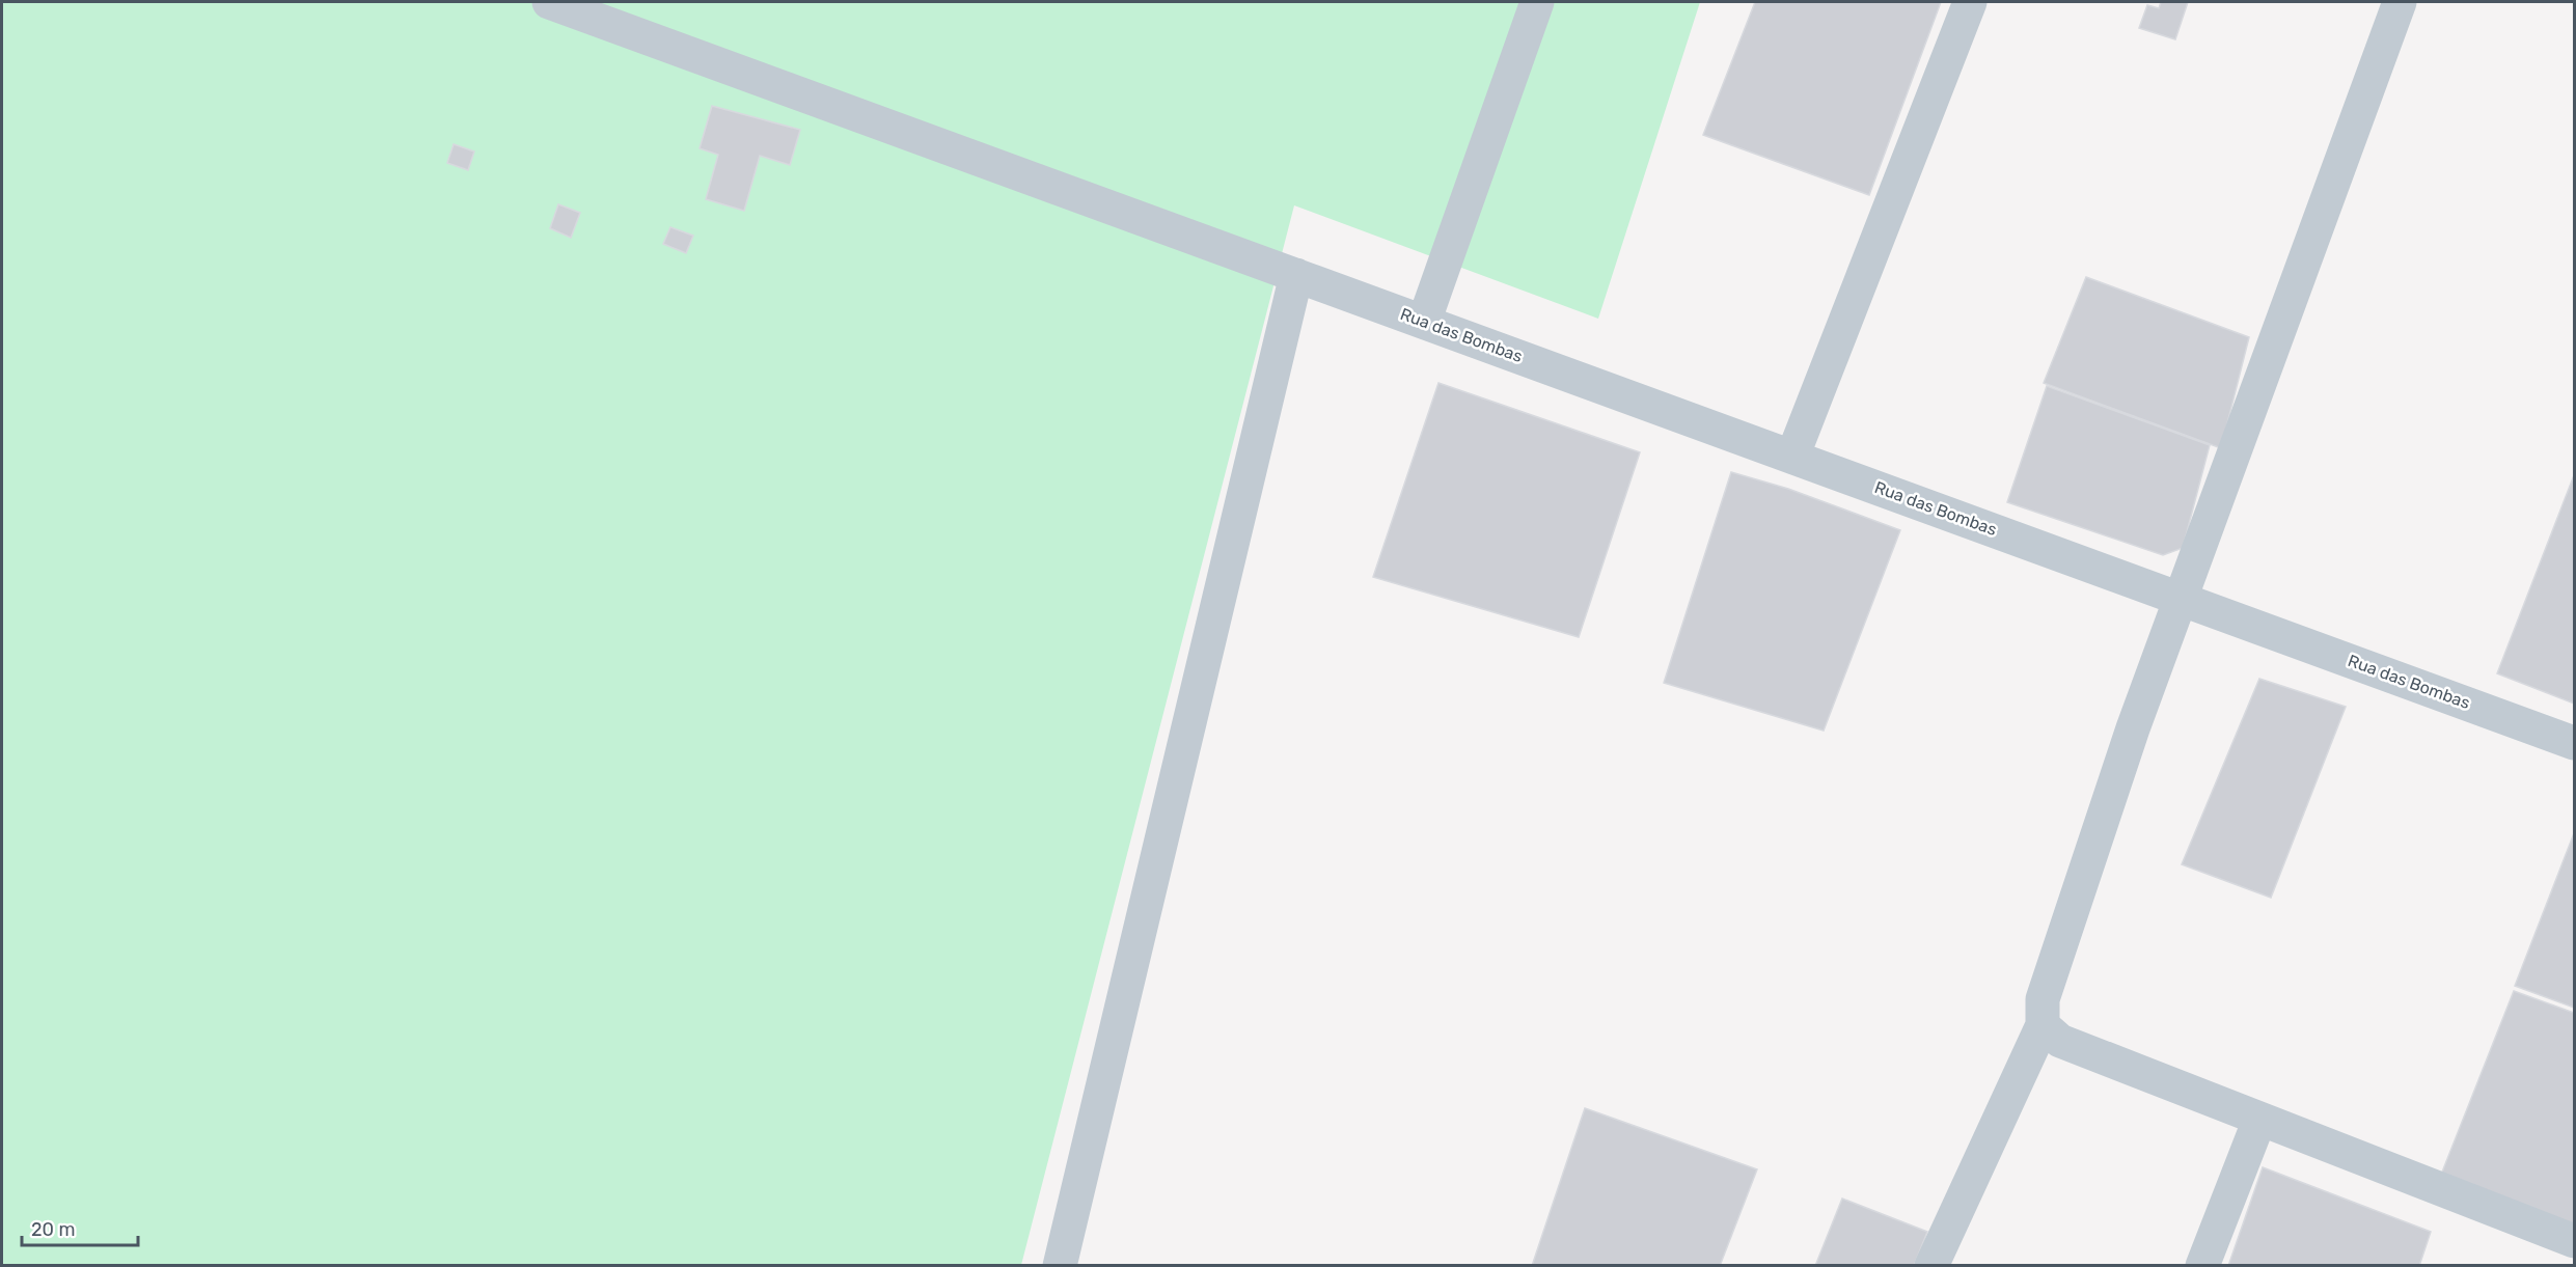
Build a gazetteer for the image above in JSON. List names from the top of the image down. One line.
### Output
{"streets":{"street":["Rua das Bombas"]},"scale_bar":"20 m"}
